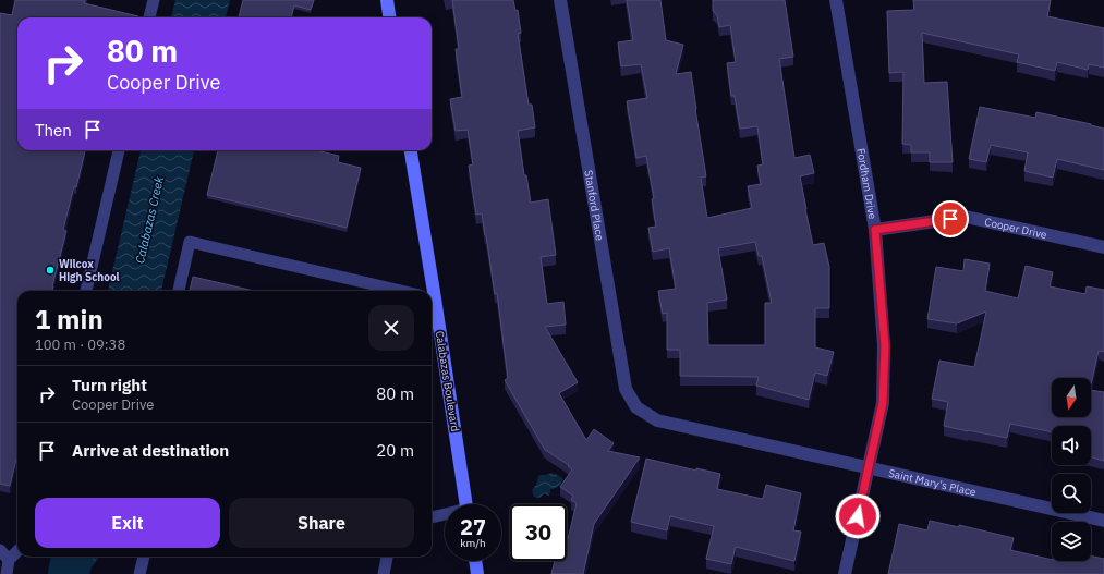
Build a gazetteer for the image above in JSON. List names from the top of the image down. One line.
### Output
{"streets":{"street":["Fordham Drive","Stanford Place","Cooper Drive","Calabazas Boulevard","Saint Mary's Place"]},"crossings":[["Fordham Drive","Cooper Drive"],["Fordham Drive","Saint Mary's Place"],["Stanford Place","Saint Mary's Place"]],"water":["Calabazas Creek"],"places":["Wilcox High School"],"north":"bottom","page":{"turn":["80 m","Cooper Drive"],"then":"Then","heading":["1 min","100 m · 09:38"],"list":[{"name":"Turn right","note":"Cooper Drive","value":"80 m"},{"name":"Arrive at destination","value":"20 m"}],"buttons":["Exit","Share"],"speed":"27 km/h","limit":"30"}}
